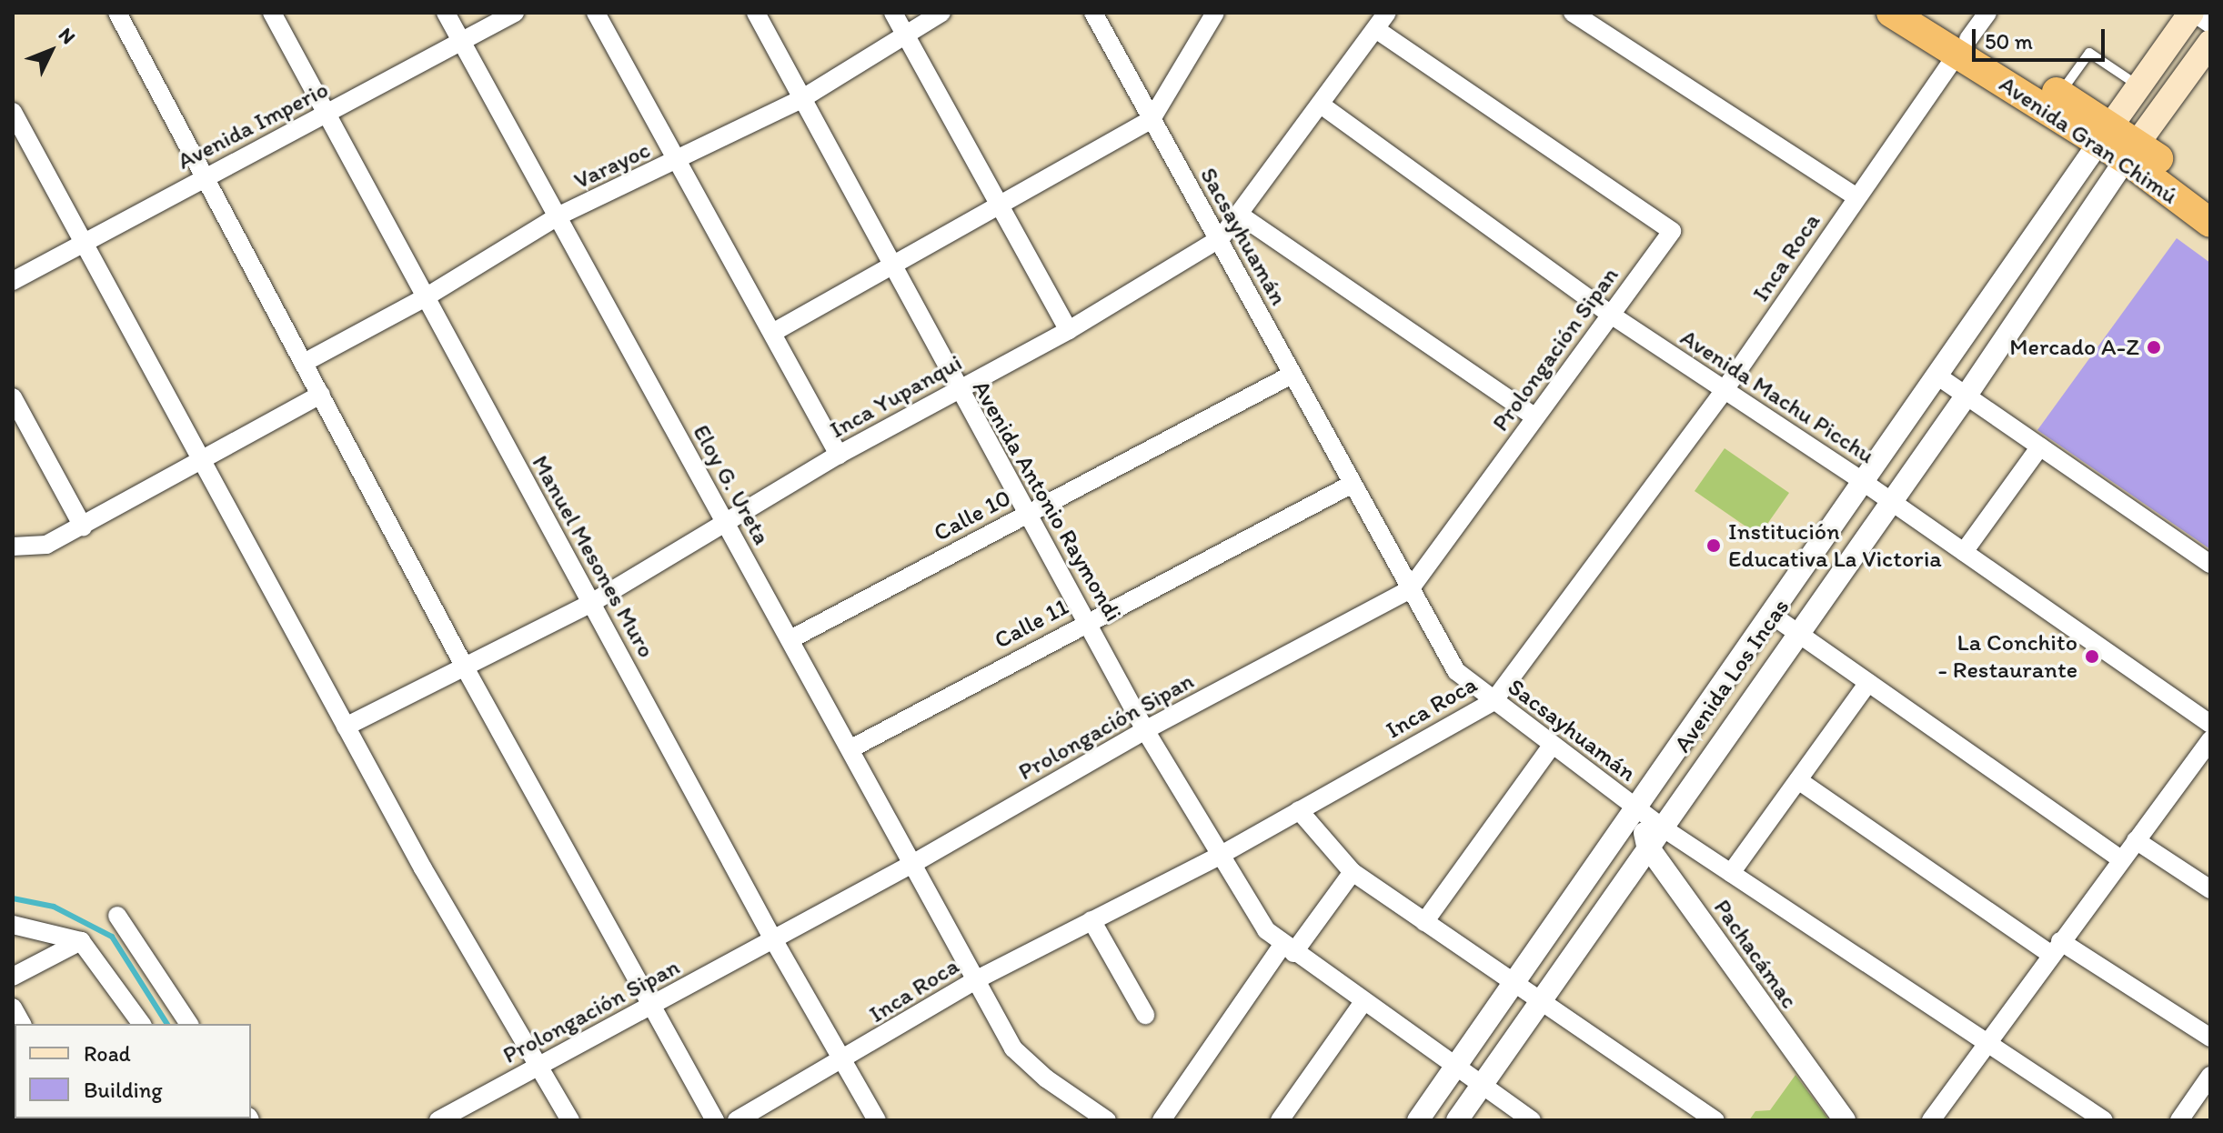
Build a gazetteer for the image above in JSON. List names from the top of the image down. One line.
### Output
{"streets":{"highway":["Avenida Gran Chimú"],"main road":["Avenida Los Incas"],"street":["Avenida Imperio","Varayoc","Sacsayhuamán","Inca Roca","Prolongación Sipan","Inca Yupanqui","Avenida Machu Picchu","Eloy G. Ureta","Avenida Antonio Raymondi","Calle 10","Manuel Mesones Muro","Calle 11","Pachacámac"]},"crossings":[["Avenida Imperio","Eloy G. Ureta"],["Avenida Imperio","Manuel Mesones Muro"],["Avenida Gran Chimú","Inca Roca"],["Avenida Gran Chimú","Avenida Los Incas"],["Varayoc","Eloy G. Ureta"],["Varayoc","Avenida Antonio Raymondi"],["Varayoc","Manuel Mesones Muro"],["Sacsayhuamán","Inca Roca"],["Sacsayhuamán","Prolongación Sipan"],["Sacsayhuamán","Inca Yupanqui"],["Sacsayhuamán","Calle 10"],["Sacsayhuamán","Calle 11"],["Sacsayhuamán","Avenida Los Incas"],["Sacsayhuamán","Pachacámac"],["Inca Roca","Avenida Machu Picchu"],["Inca Roca","Eloy G. Ureta"],["Inca Roca","Avenida Antonio Raymondi"],["Inca Roca","Manuel Mesones Muro"],["Prolongación Sipan","Inca Yupanqui"],["Prolongación Sipan","Avenida Machu Picchu"],["Prolongación Sipan","Eloy G. Ureta"],["Prolongación Sipan","Avenida Antonio Raymondi"],["Prolongación Sipan","Manuel Mesones Muro"],["Inca Yupanqui","Avenida Machu Picchu"],["Inca Yupanqui","Eloy G. Ureta"],["Inca Yupanqui","Avenida Antonio Raymondi"],["Inca Yupanqui","Manuel Mesones Muro"],["Avenida Machu Picchu","Avenida Los Incas"],["Eloy G. Ureta","Calle 10"],["Eloy G. Ureta","Calle 11"],["Avenida Antonio Raymondi","Calle 10"],["Avenida Antonio Raymondi","Calle 11"],["Avenida Antonio Raymondi","Avenida Los Incas"],["Avenida Los Incas","Pachacámac"]],"places":["Mercado A-Z","Institución Educativa La Victoria","La Conchito - Restaurante"],"legend":["Road","Building"],"scale_bar":"50 m","north":"top right"}
